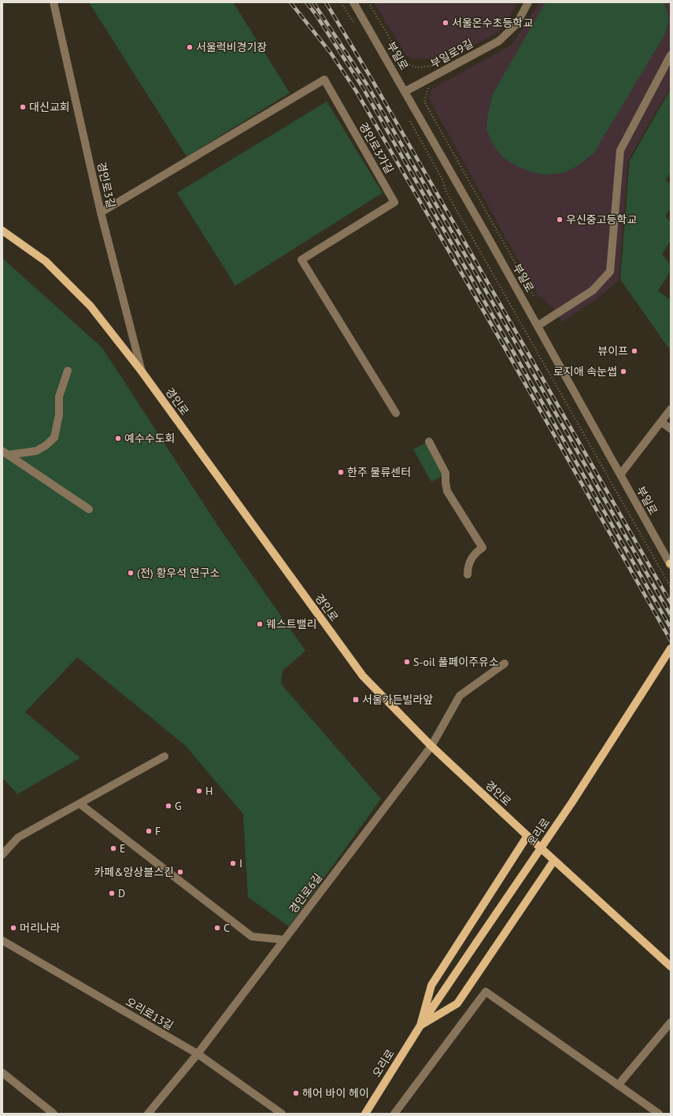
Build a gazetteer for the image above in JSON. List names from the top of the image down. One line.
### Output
{"streets":{"main road":["경인로","오리로"],"street":["부일로9길","부일로","경인로3가길","경인로3길","경인로6길","오리로13길"]},"crossings":[["부일로9길","부일로"],["경인로3가길","경인로3길"],["경인로3길","경인로"],["경인로","오리로"],["경인로","경인로6길"],["경인로6길","오리로13길"]],"places":{"other":["서울온수초등학교","서울럭비경기장","대신교회","우신중고등학교","뷰이프","로지애 속눈썹","예수수도회","한주 물류센터","(전) 황우석 연구소","웨스트밸리","S-oil 풀페이주유소","H","G","F","E","I","카페&앙상블스킨","D","머리나라","C","헤어 바이 헤이"],"transit":["서울가든빌라앞"]}}
